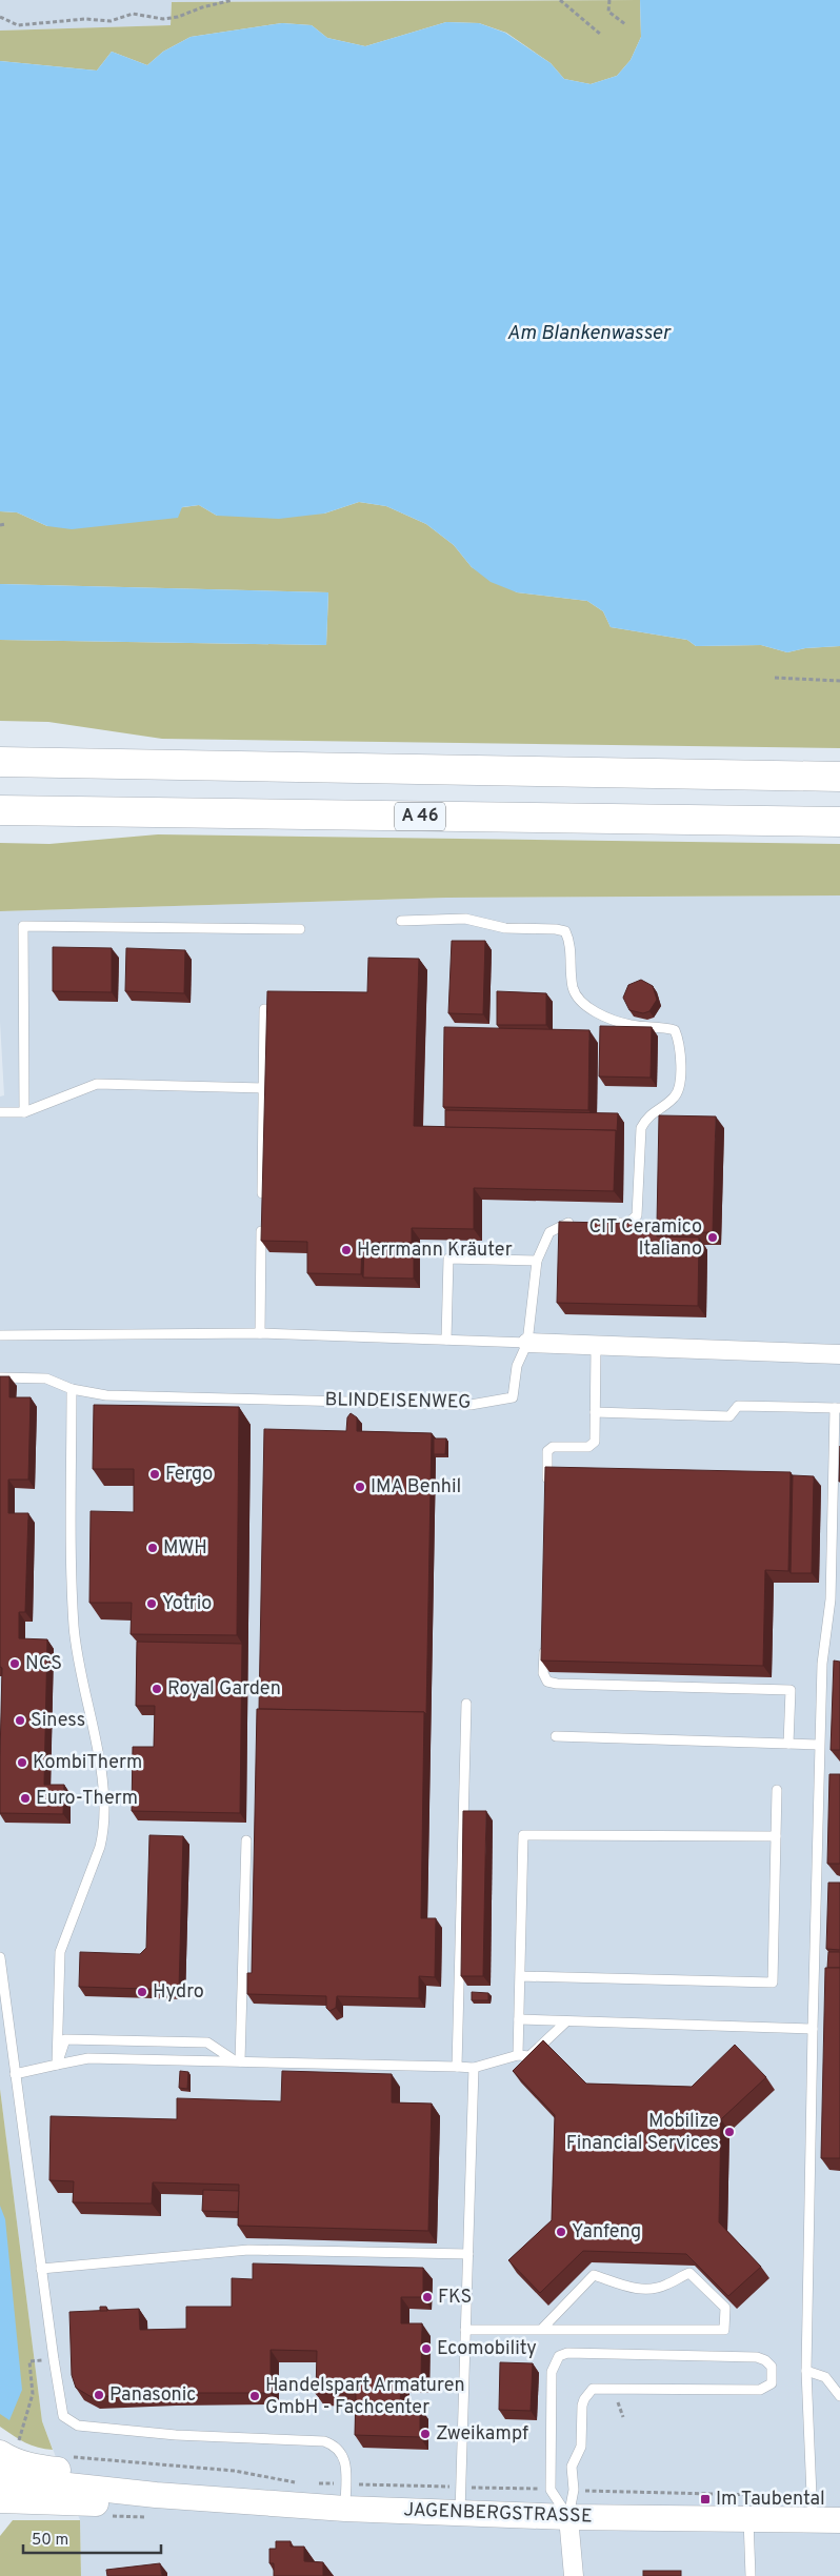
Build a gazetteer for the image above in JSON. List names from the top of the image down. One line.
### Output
{"streets":{"highway":["A 46"],"street":["JAGENBERGSTRASSE"],"lane":["BLINDEISENWEG"]},"water":["Am Blankenwasser"],"places":{"other":["CIT Ceramico Italiano","Herrmann Kräuter","Fergo","IMA Benhil","MWH","Yotrio","NCS","Royal Garden","Siness","KombiTherm","Euro-Therm","Hydro","Mobilize Financial Services","Yanfeng","FKS","Ecomobility","Panasonic","Handelspart Armaturen GmbH - Fachcenter","Zweikampf"],"transit":["Im Taubental"]},"scale_bar":"50 m"}
